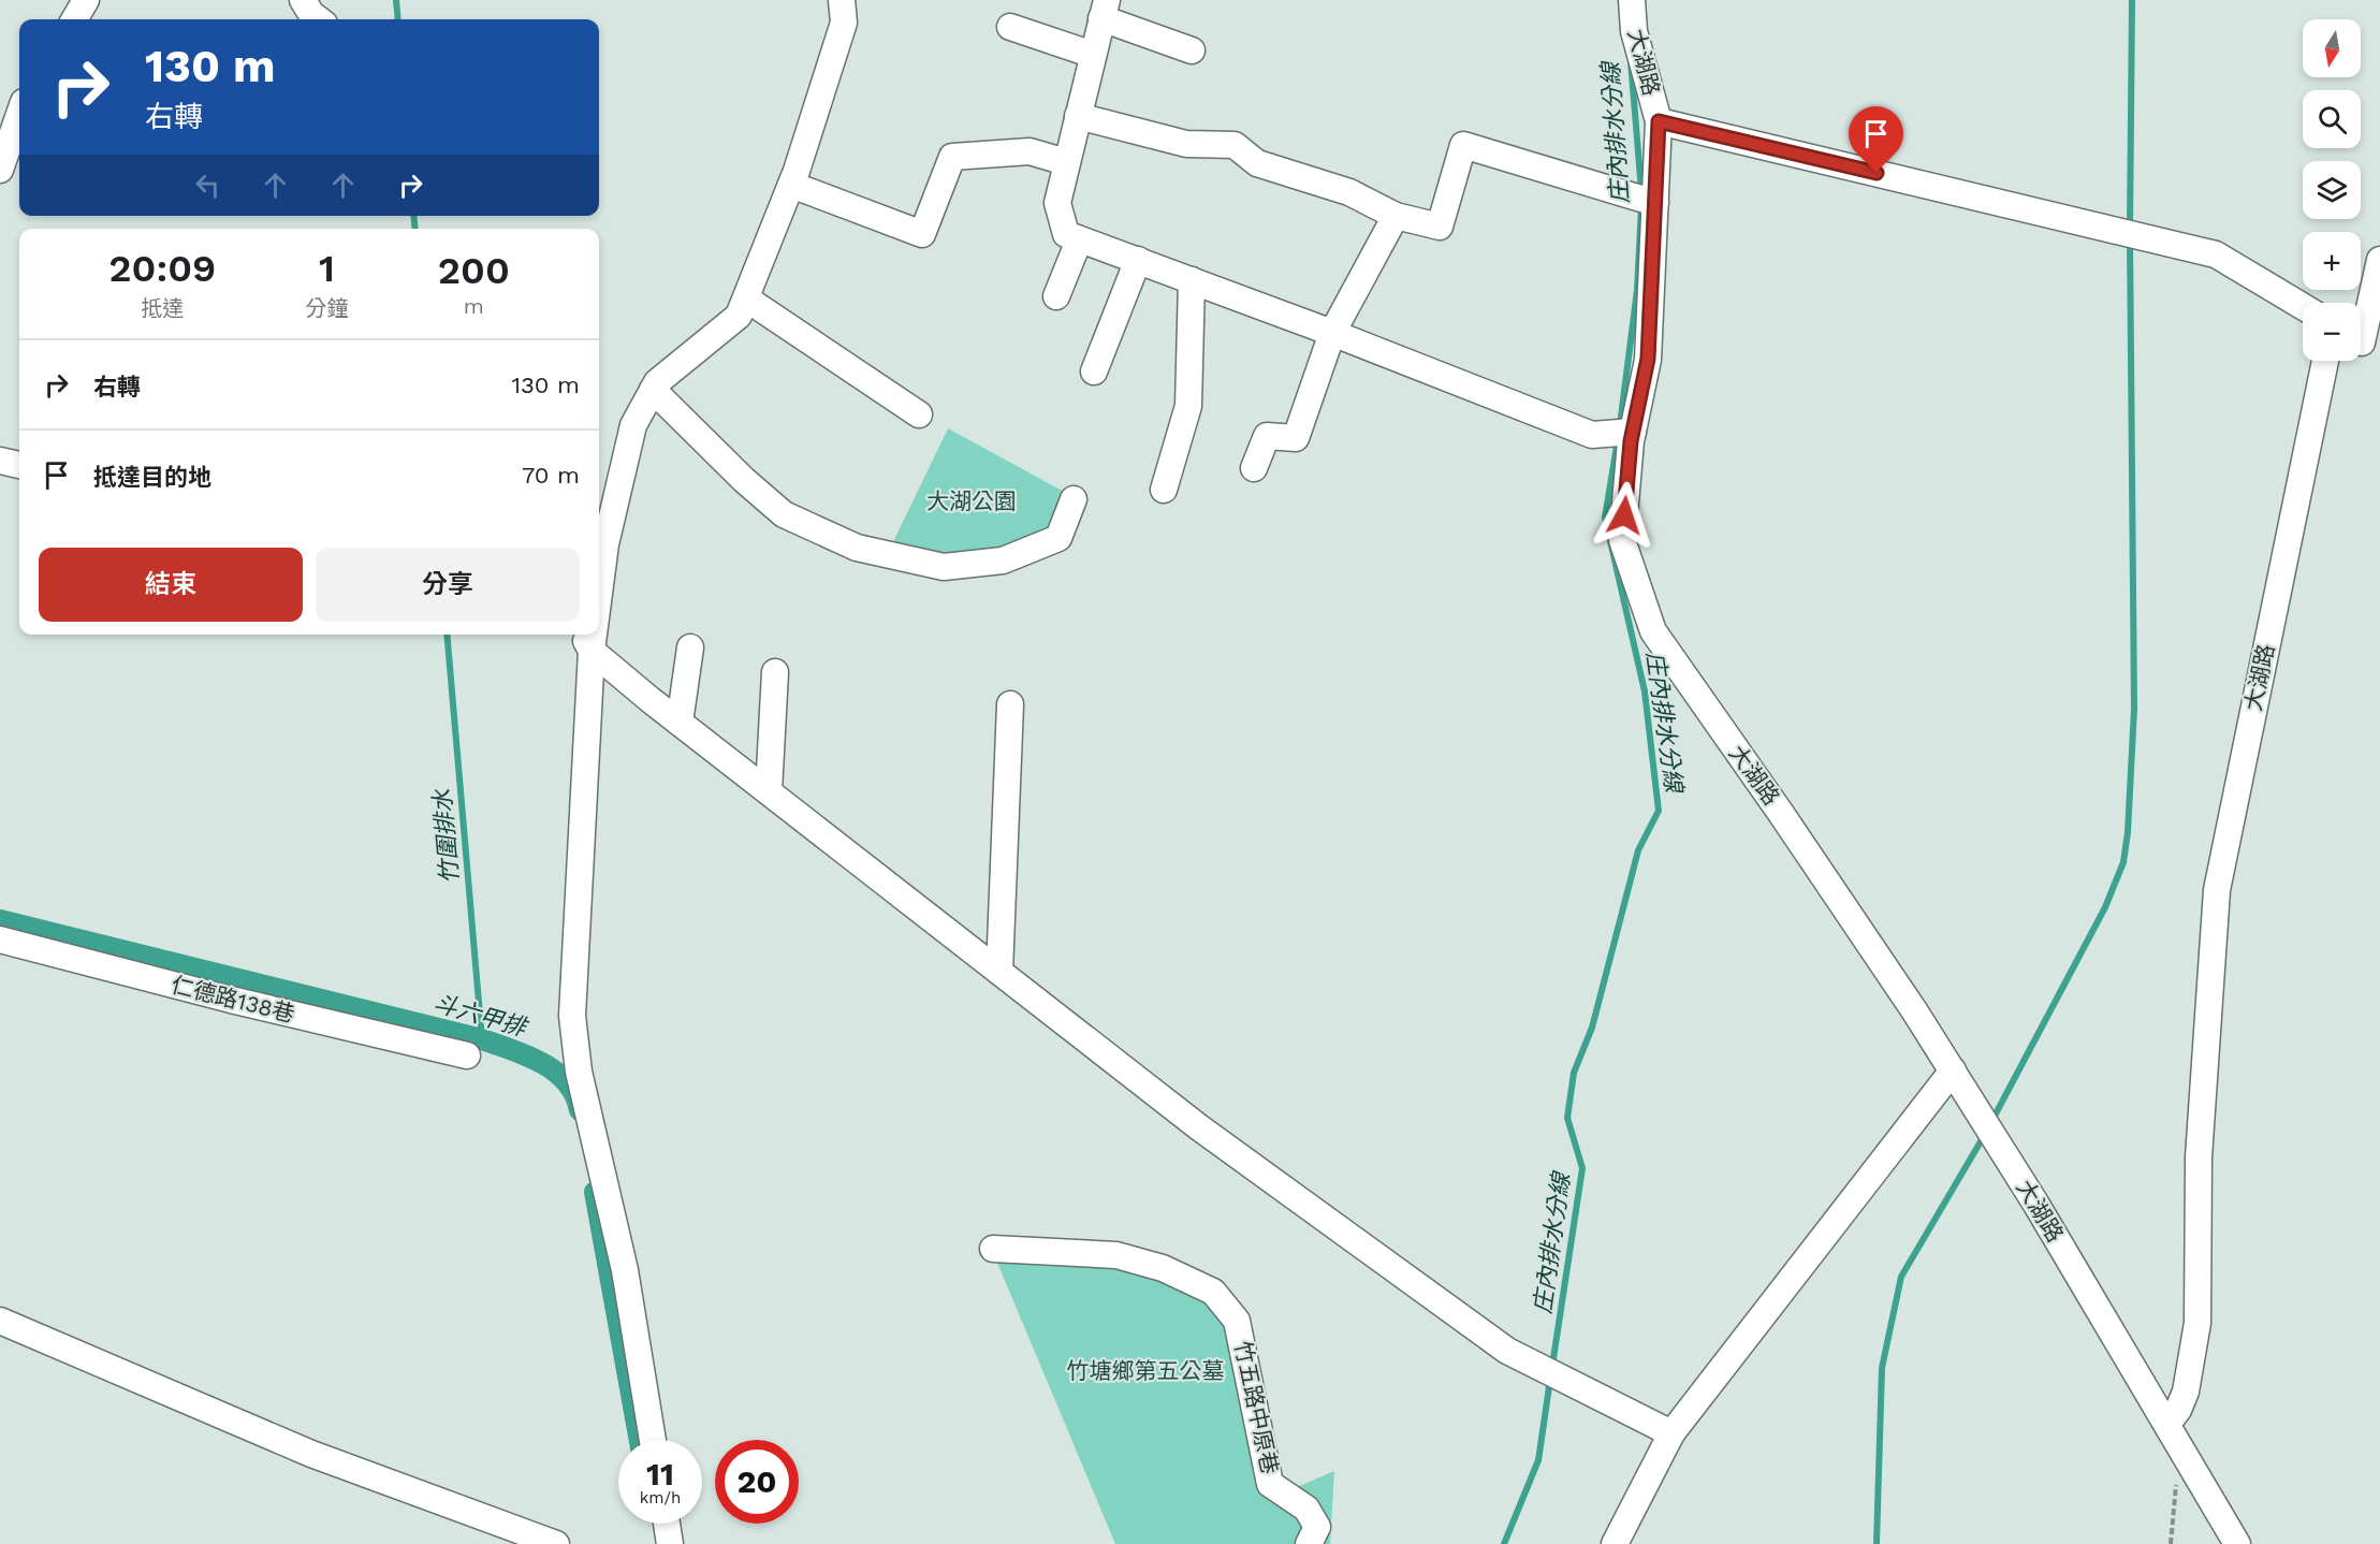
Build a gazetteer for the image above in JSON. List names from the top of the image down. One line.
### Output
{"streets":{"street":["大湖路","仁德路138巷","竹五路中原巷"]},"water":["庄內排水分線","竹圍排水","斗六甲排"],"parks":["大湖公園","竹塘鄉第五公墓"],"north":"bottom","page":{"map_buttons":["+","−"],"turn":["130 m","右轉"],"eta":["20:09","抵達","1","分鐘","200","m"],"list":[{"name":"右轉","value":"130 m"},{"name":"抵達目的地","value":"70 m"}],"buttons":["結束","分享"],"speed":"11 km/h","limit":"20"}}
